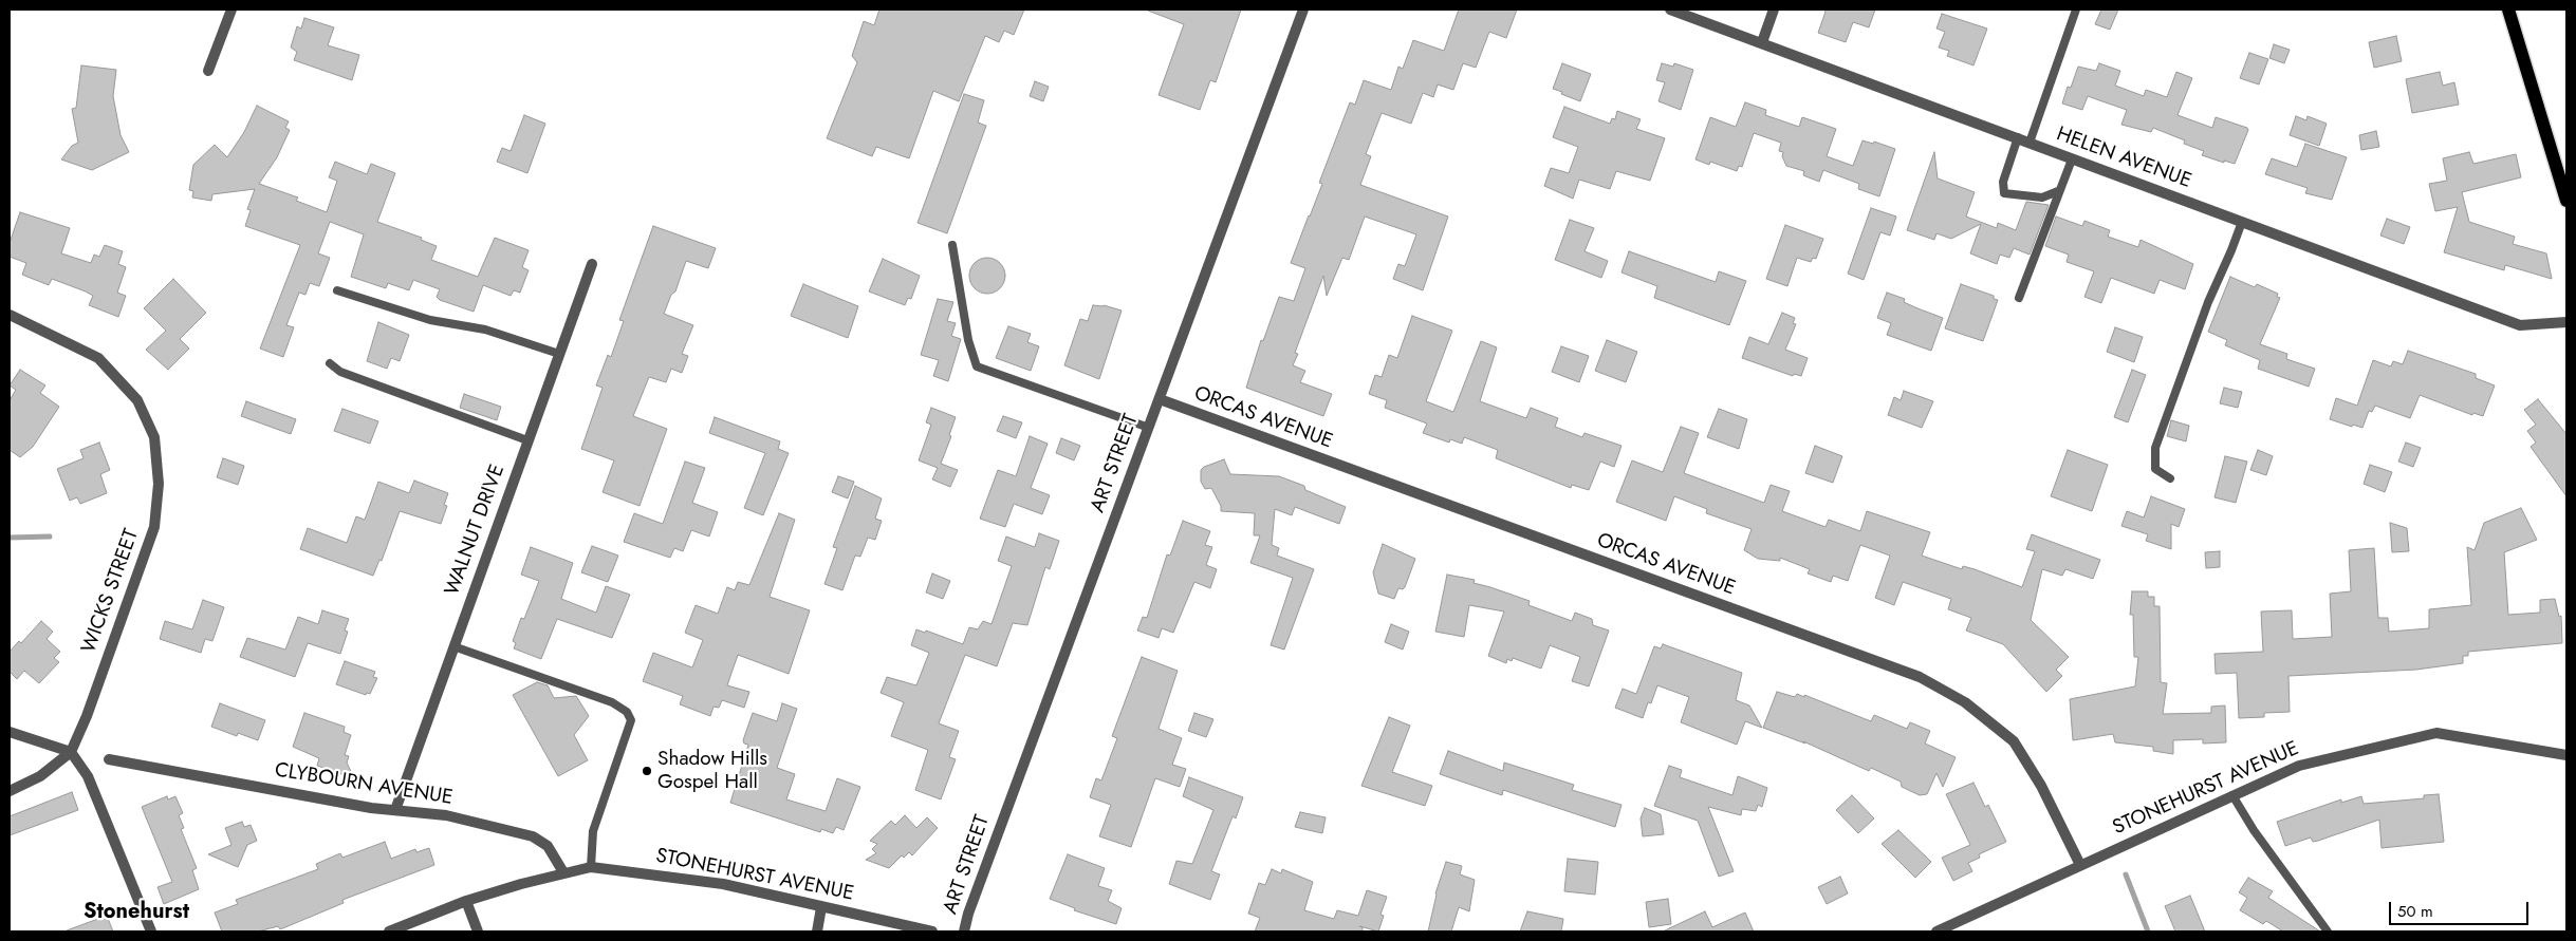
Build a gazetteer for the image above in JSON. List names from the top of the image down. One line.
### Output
{"streets":{"street":["HELEN AVENUE","ORCAS AVENUE","ART STREET","WALNUT DRIVE","WICKS STREET","CLYBOURN AVENUE","STONEHURST AVENUE"]},"crossings":[["ORCAS AVENUE","ART STREET"],["ORCAS AVENUE","STONEHURST AVENUE"],["WALNUT DRIVE","CLYBOURN AVENUE"],["CLYBOURN AVENUE","STONEHURST AVENUE"]],"districts":["Stonehurst"],"places":["Shadow Hills Gospel Hall"],"scale_bar":"50 m"}
